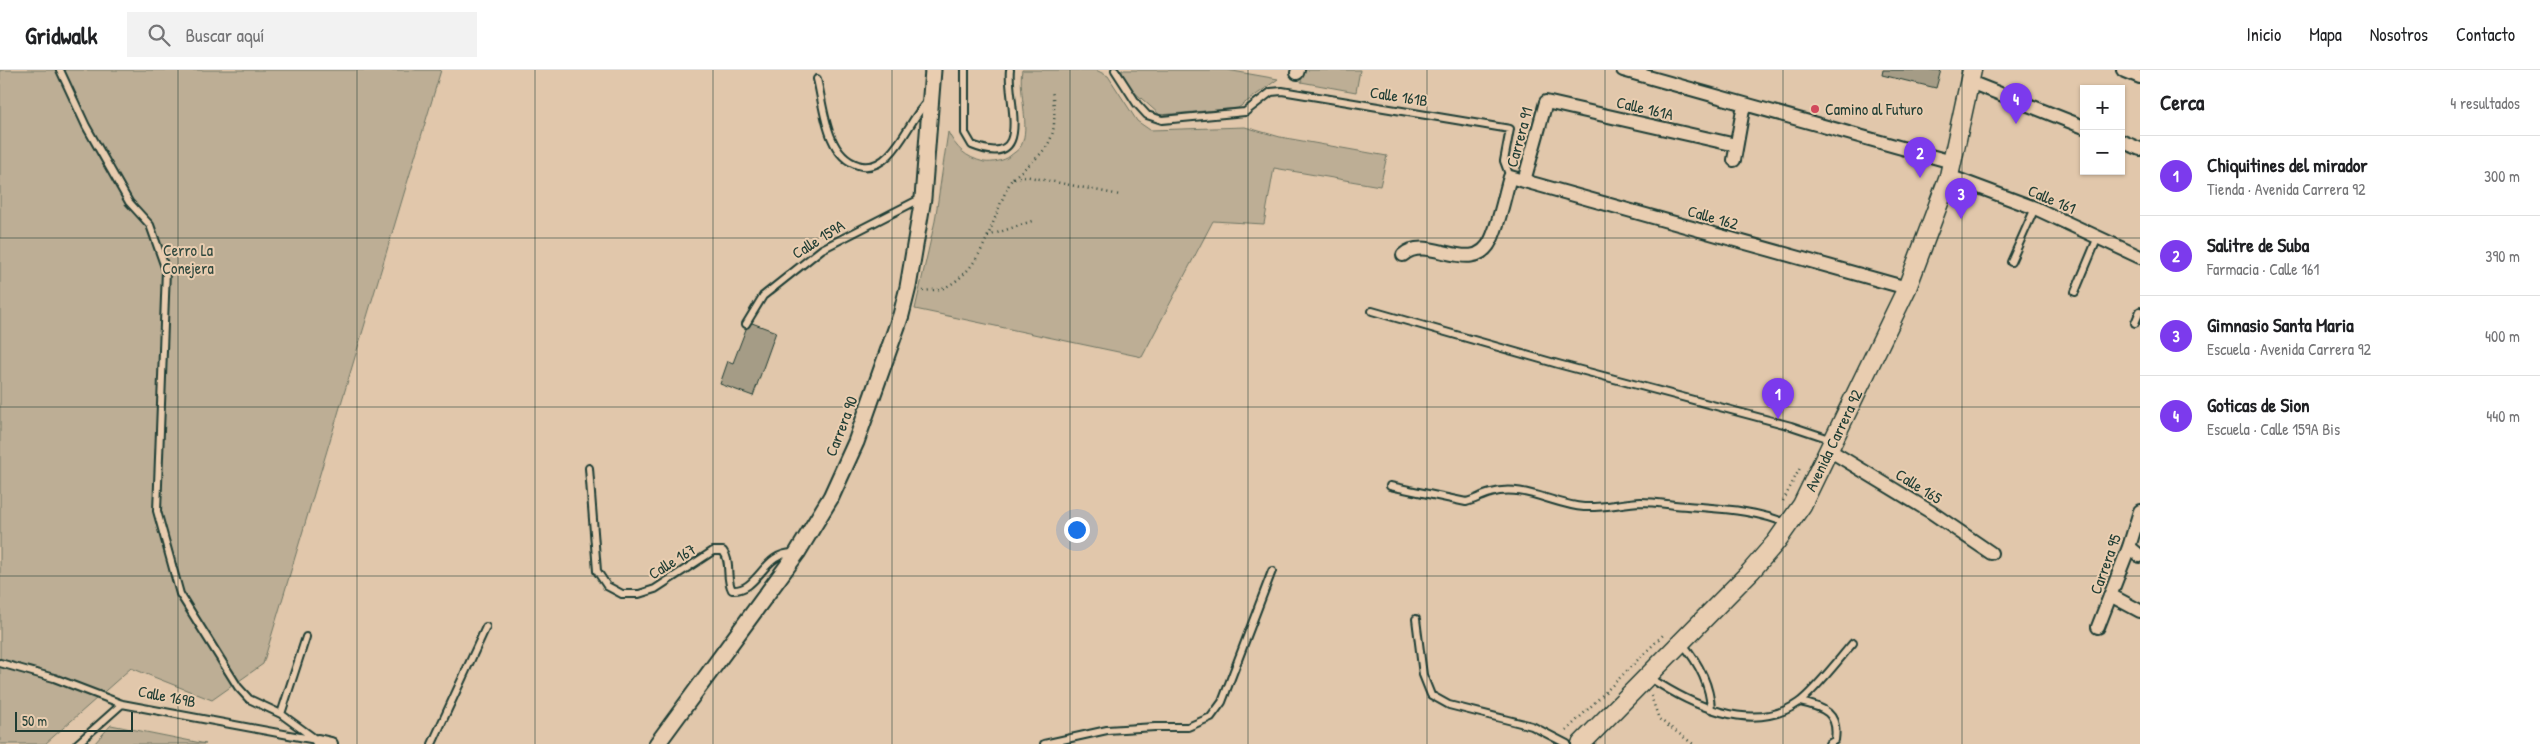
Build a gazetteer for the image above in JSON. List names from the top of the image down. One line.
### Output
{"streets":{"main road":["Avenida Carrera 92"],"street":["Calle 161A","Carrera 91","Calle 161","Calle 162","Carrera 90","Calle 165","Carrera 95","Calle 169B"],"lane":["Calle 161B","Calle 159A","Calle 167"]},"crossings":[["Calle 161B","Carrera 91"],["Calle 161B","Calle 162"],["Calle 161A","Carrera 91"],["Carrera 91","Calle 162"],["Calle 161","Avenida Carrera 92"],["Calle 162","Avenida Carrera 92"],["Calle 159A","Carrera 90"],["Carrera 90","Calle 167"],["Avenida Carrera 92","Calle 165"]],"parks":["Cerro La Conejera"],"places":["Camino al Futuro"],"scale_bar":"50 m","page":{"header":"Gridwalk","search":"Buscar aquí","nav":["Inicio","Mapa","Nosotros","Contacto"],"heading":["Cerca","4 resultados"],"pins":["4","2","3","1"],"map_buttons":["+","−"],"list":[{"mark":"1","name":"Chiquitines del mirador","note":"Tienda · Avenida Carrera 92","value":"300 m"},{"mark":"2","name":"Salitre de Suba","note":"Farmacia · Calle 161","value":"390 m"},{"mark":"3","name":"Gimnasio Santa Maria","note":"Escuela · Avenida Carrera 92","value":"400 m"},{"mark":"4","name":"Goticas de Sion","note":"Escuela · Calle 159A Bis","value":"440 m"}],"scale":"50 m"}}
